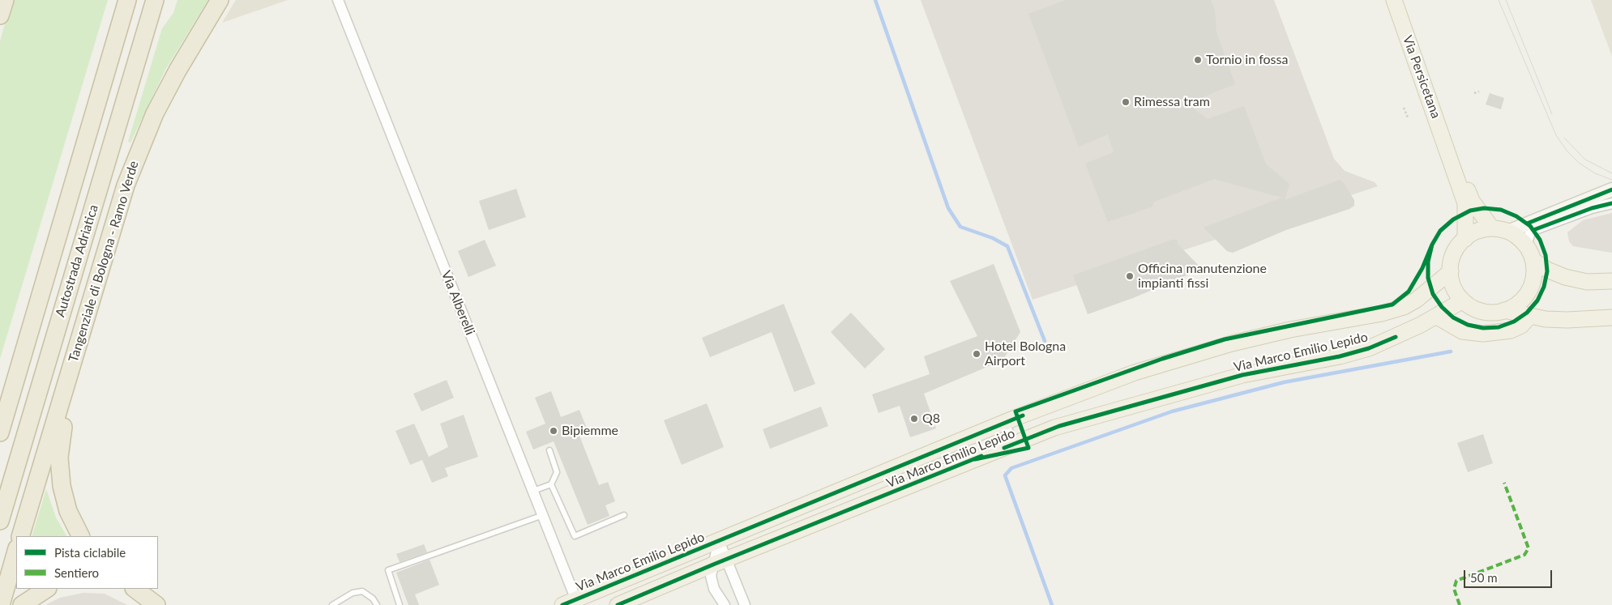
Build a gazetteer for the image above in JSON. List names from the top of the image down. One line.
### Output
{"streets":{"highway":["Autostrada Adriatica","Tangenziale di Bologna - Ramo Verde"],"main road":["Via Persicetana","Via Marco Emilio Lepido"],"street":["Via Alberelli"]},"crossings":[["Via Persicetana","Via Marco Emilio Lepido"],["Via Alberelli","Via Marco Emilio Lepido"]],"places":["Tornio in fossa","Rimessa tram","Officina manutenzione impianti fissi","Hotel Bologna Airport","Q8","Bipiemme"],"legend":["Pista ciclabile","Sentiero"],"scale_bar":"50 m"}
